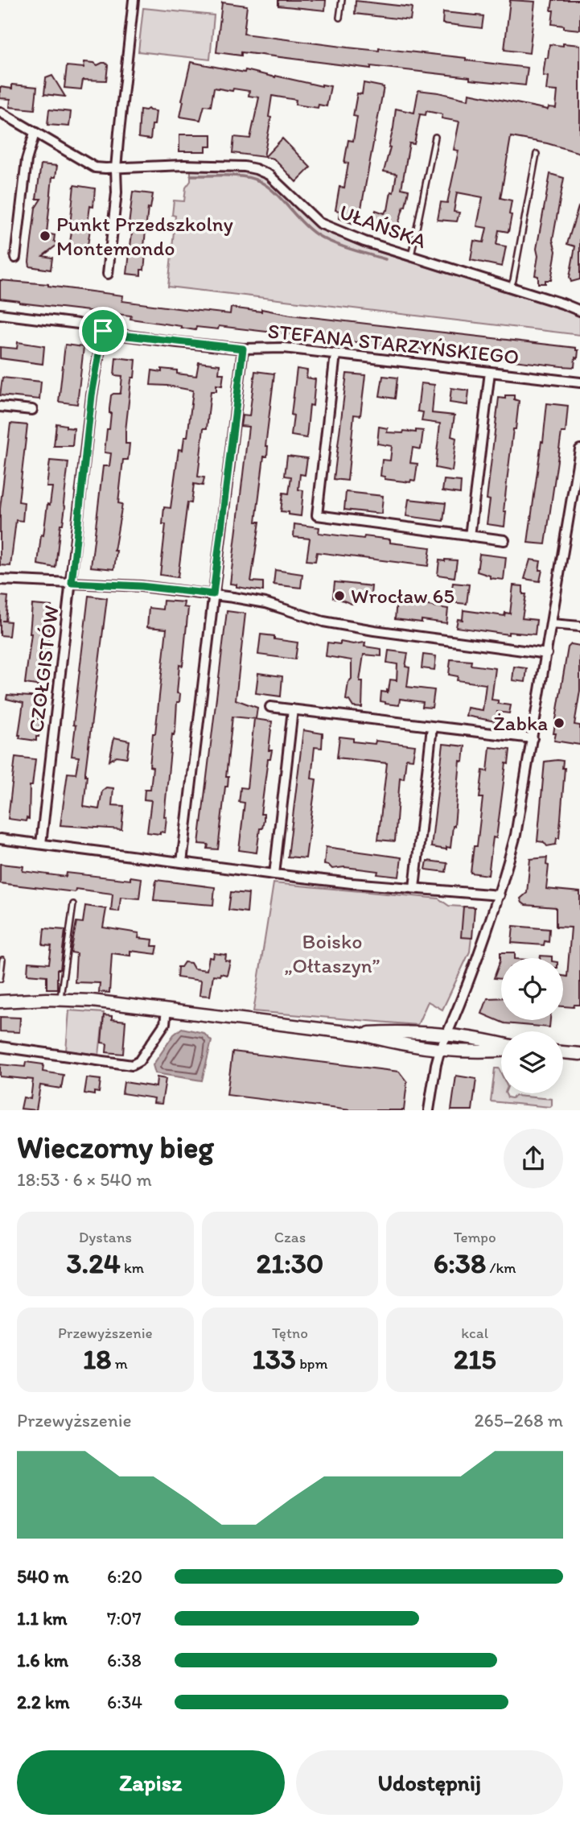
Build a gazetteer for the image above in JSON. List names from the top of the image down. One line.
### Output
{"streets":{"street":["UŁAŃSKA","STEFANA STARZYŃSKIEGO","CZOŁGISTÓW"]},"crossings":[["STEFANA STARZYŃSKIEGO","CZOŁGISTÓW"]],"parks":["Boisko „Ołtaszyn”"],"places":["Punkt Przedszkolny Montemondo","Wrocław 65","Żabka"],"page":{"heading":["Wieczorny bieg","18:53 · 6 × 540 m"],"stats":[["Dystans","3.24 km"],["Czas","21:30"],["Tempo","6:38 /km"],["Przewyższenie","18 m"],["Tętno","133 bpm"],["kcal","215"]],"chart":["Przewyższenie","265–268 m"],"list":[{"name":"540 m","note":"6:20"},{"name":"1.1 km","note":"7:07"},{"name":"1.6 km","note":"6:38"},{"name":"2.2 km","note":"6:34"}],"buttons":["Zapisz","Udostępnij"]}}
